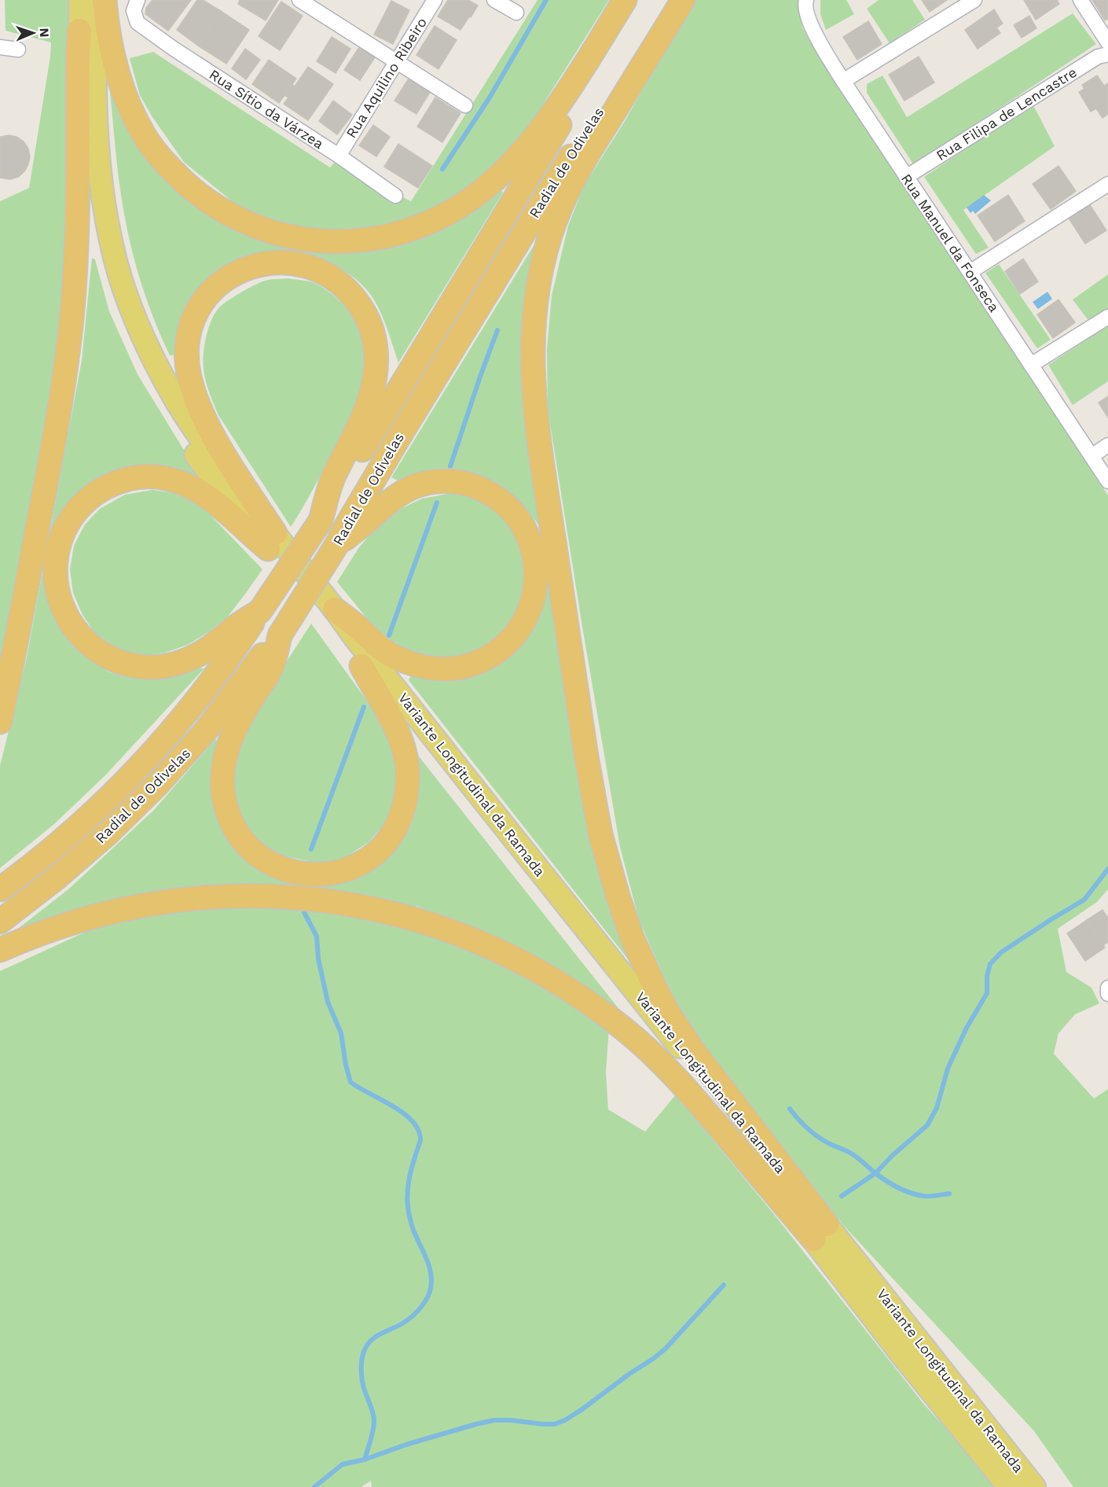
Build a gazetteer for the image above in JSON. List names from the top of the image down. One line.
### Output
{"streets":{"highway":["Radial de Odivelas"],"main road":["Variante Longitudinal da Ramada"],"street":["Rua Aquilino Ribeiro","Rua Sítio da Várzea","Rua Filipa de Lencastre","Rua Manuel da Fonseca"]},"crossings":[["Rua Aquilino Ribeiro","Rua Sítio da Várzea"],["Rua Filipa de Lencastre","Rua Manuel da Fonseca"]],"north":"right"}
